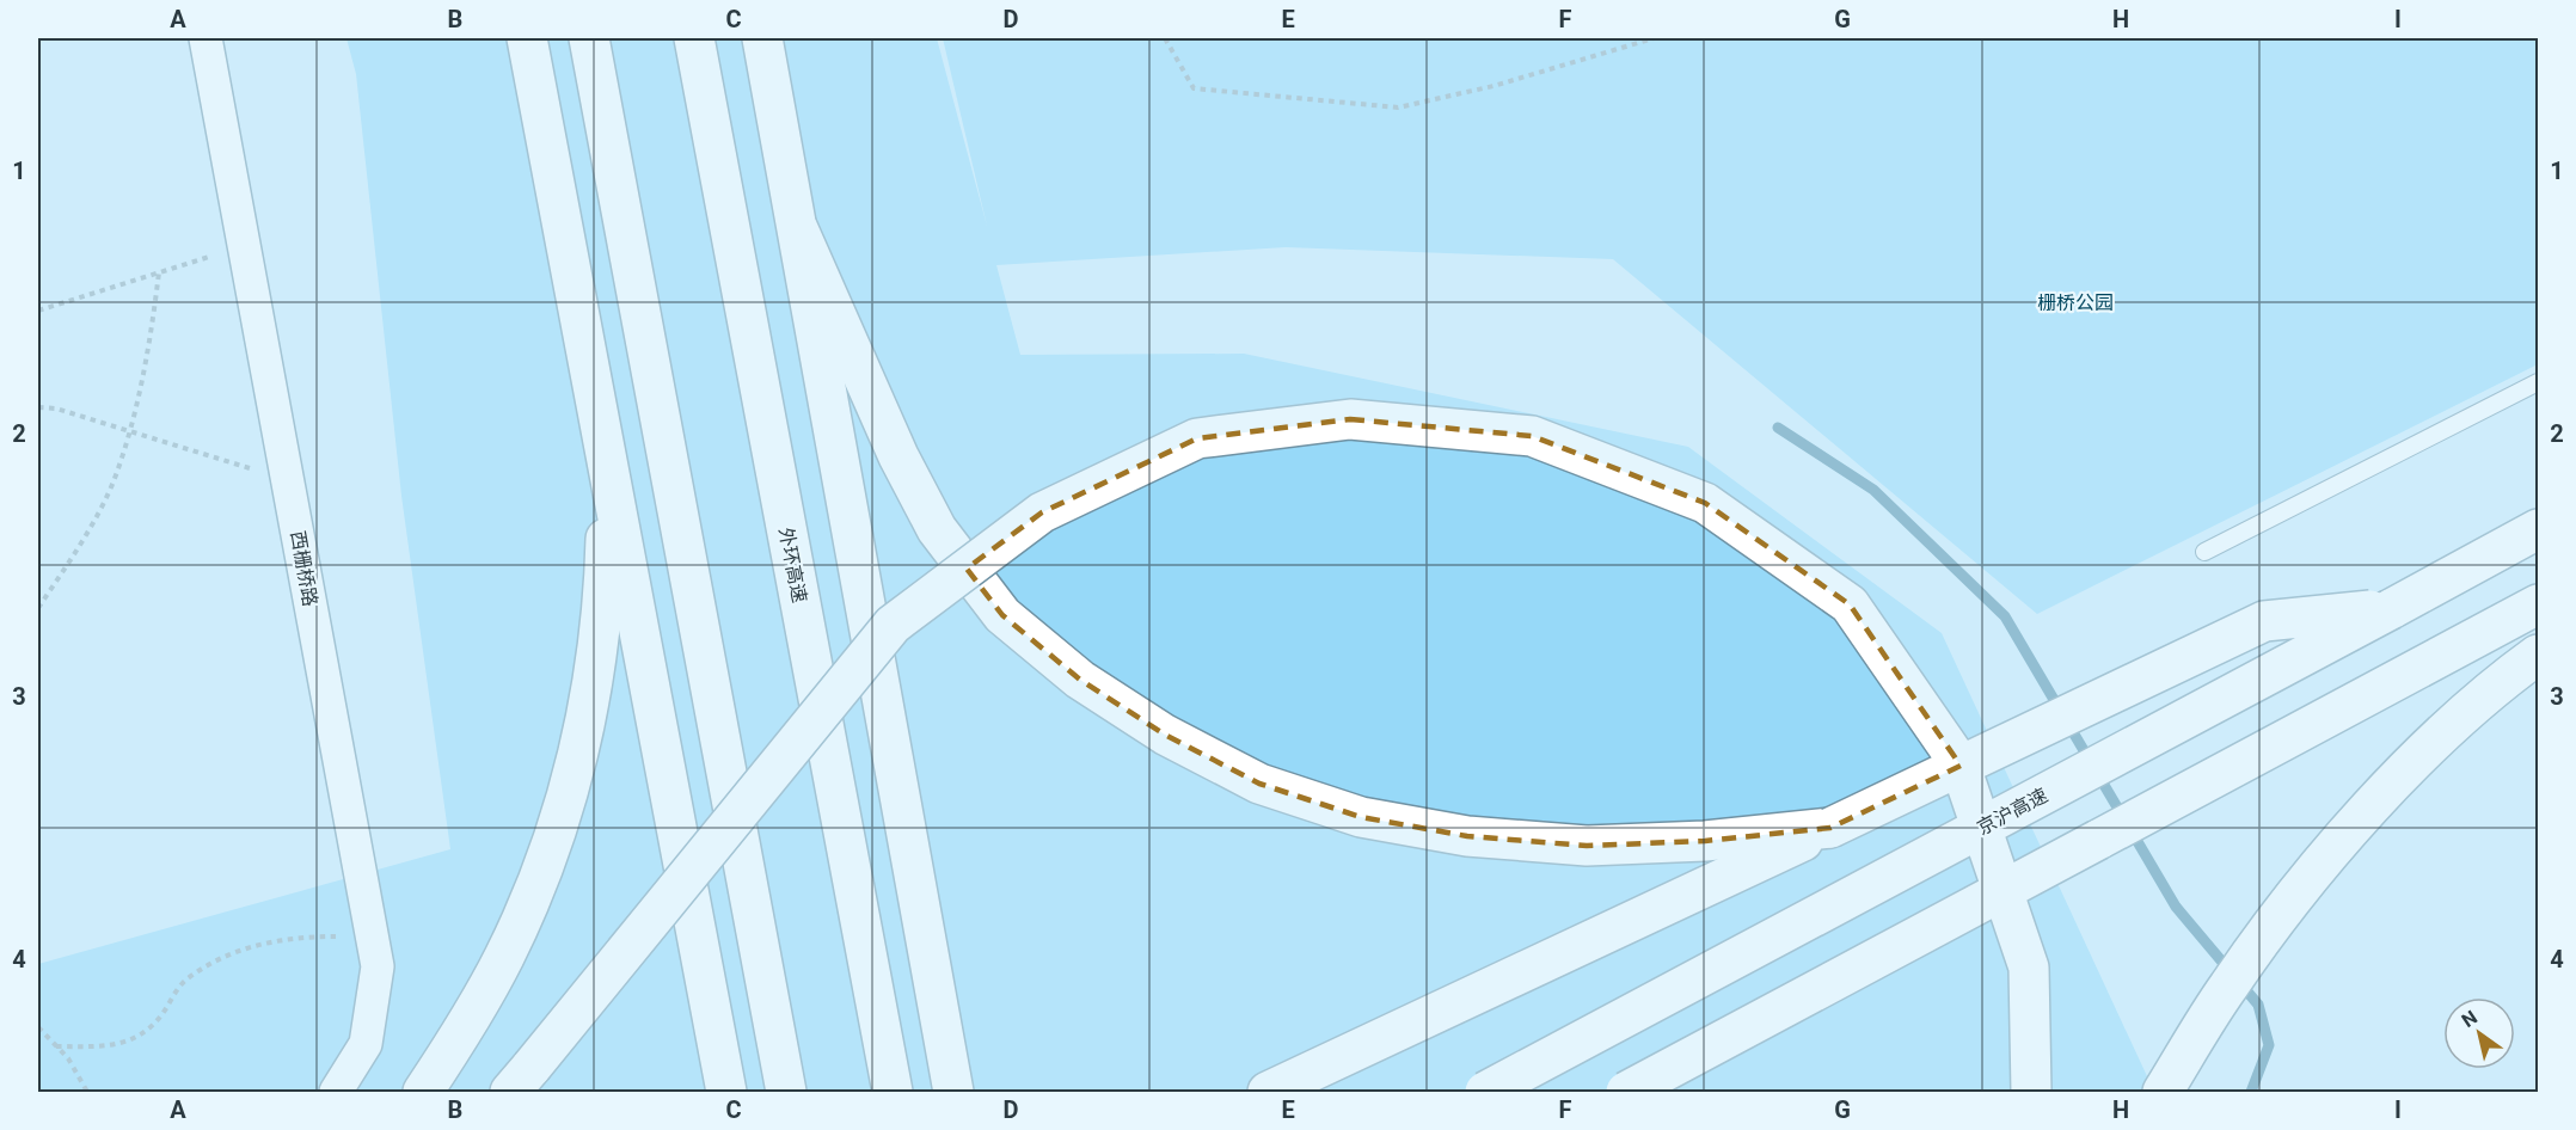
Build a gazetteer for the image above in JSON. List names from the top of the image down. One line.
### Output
{"streets":{"highway":["外环高速","京沪高速"],"street":["西栅桥路"]},"parks":["栅桥公园"],"north":"top left","grid":{"columns":["A","B","C","D","E","F","G","H","I"],"rows":["1","2","3","4"]}}
